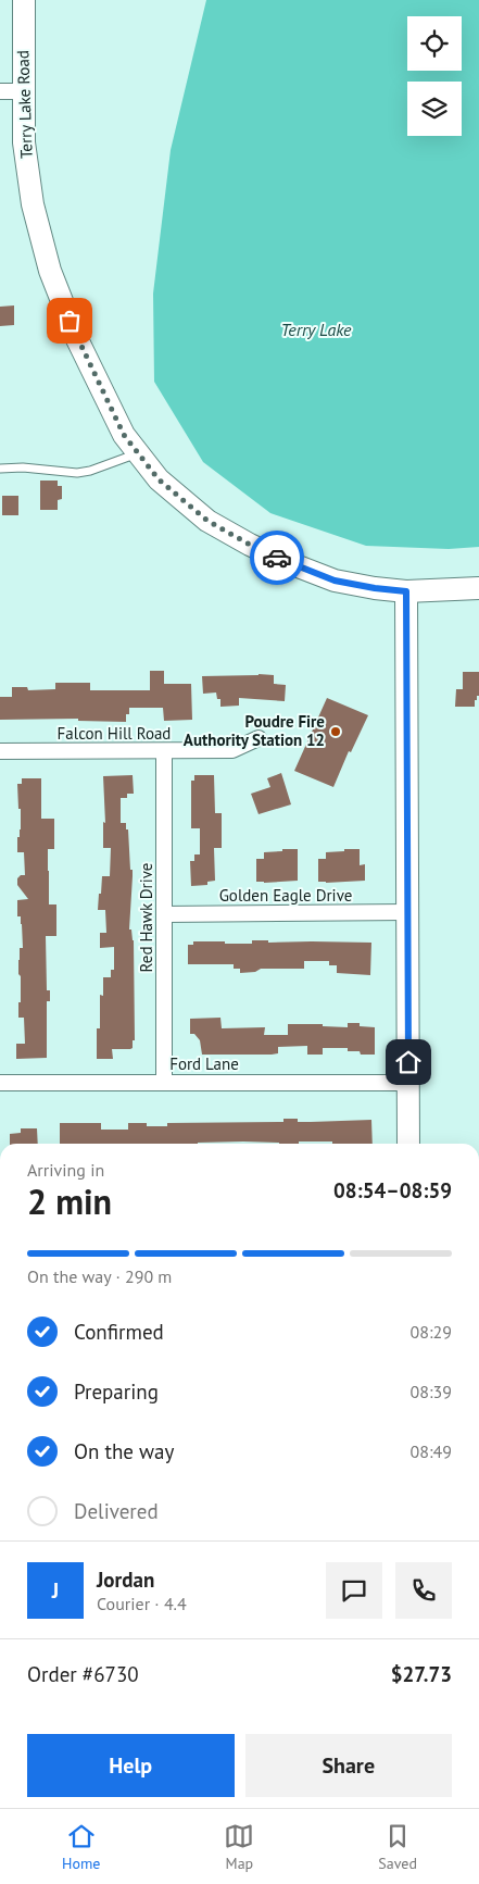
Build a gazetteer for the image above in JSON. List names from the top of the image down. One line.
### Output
{"streets":{"main road":["Terry Lake Road"],"street":["Falcon Hill Road","Golden Eagle Drive","Red Hawk Drive","Ford Lane"]},"crossings":[["Falcon Hill Road","Red Hawk Drive"],["Golden Eagle Drive","Red Hawk Drive"],["Red Hawk Drive","Ford Lane"]],"water":["Terry Lake"],"places":["Poudre Fire Authority Station 12"],"page":{"heading":["2 min","Arriving in","08:54–08:59"],"panel":["Jordan","Courier · 4.4","Order #6730","$27.73"],"bar":"On the way · 290 m","list":[["Confirmed","08:29"],["Preparing","08:39"],["On the way","08:49"],"Delivered"],"round":"J","buttons":["Help","Share"],"tabs":["Home","Map","Saved"]}}
